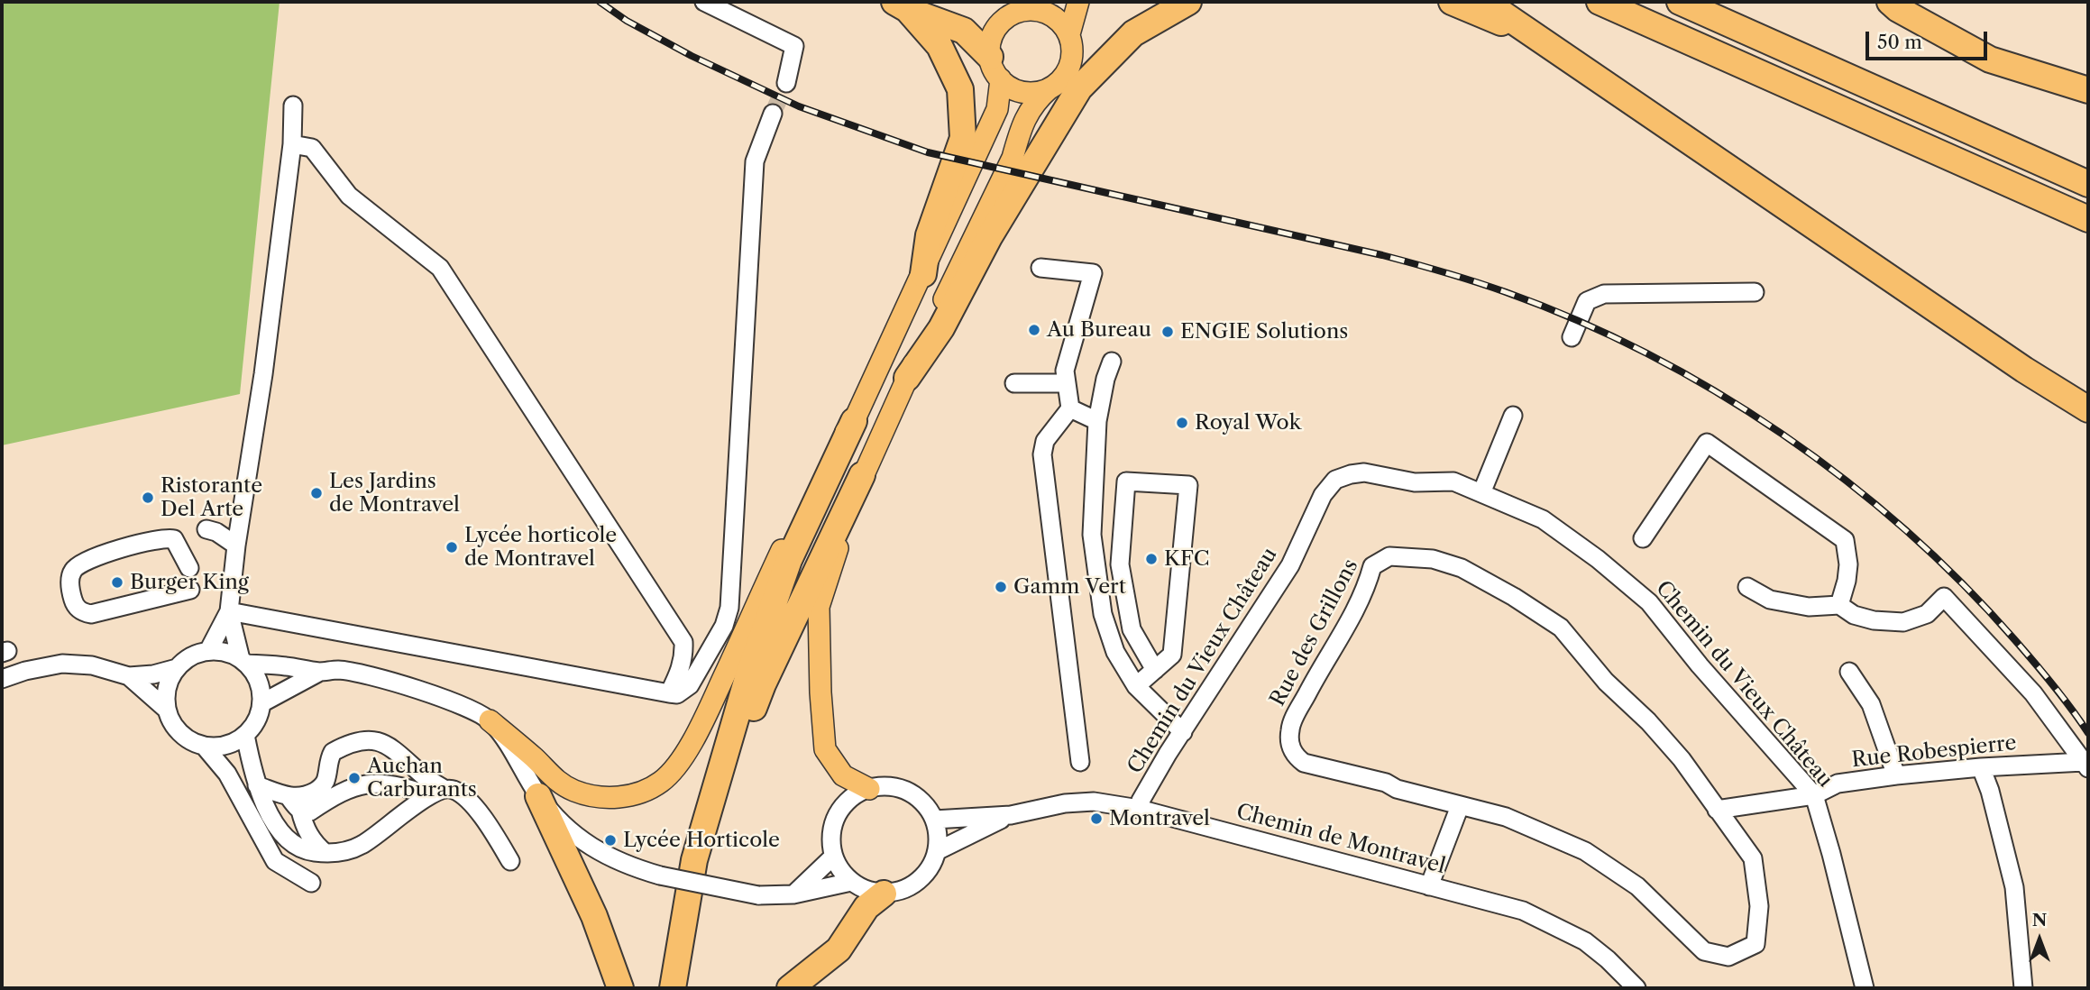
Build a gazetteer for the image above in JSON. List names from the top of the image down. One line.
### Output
{"streets":{"street":["Rue des Grillons","Chemin du Vieux Château","Rue Robespierre","Chemin de Montravel"]},"crossings":[["Rue des Grillons","Rue Robespierre"],["Chemin du Vieux Château","Rue Robespierre"],["Chemin du Vieux Château","Chemin de Montravel"]],"places":["Au Bureau","ENGIE Solutions","Royal Wok","Les Jardins de Montravel","Ristorante Del Arte","Lycée horticole de Montravel","KFC","Burger King","Gamm Vert","Auchan Carburants","Montravel","Lycée Horticole"],"scale_bar":"50 m","north":"top"}
